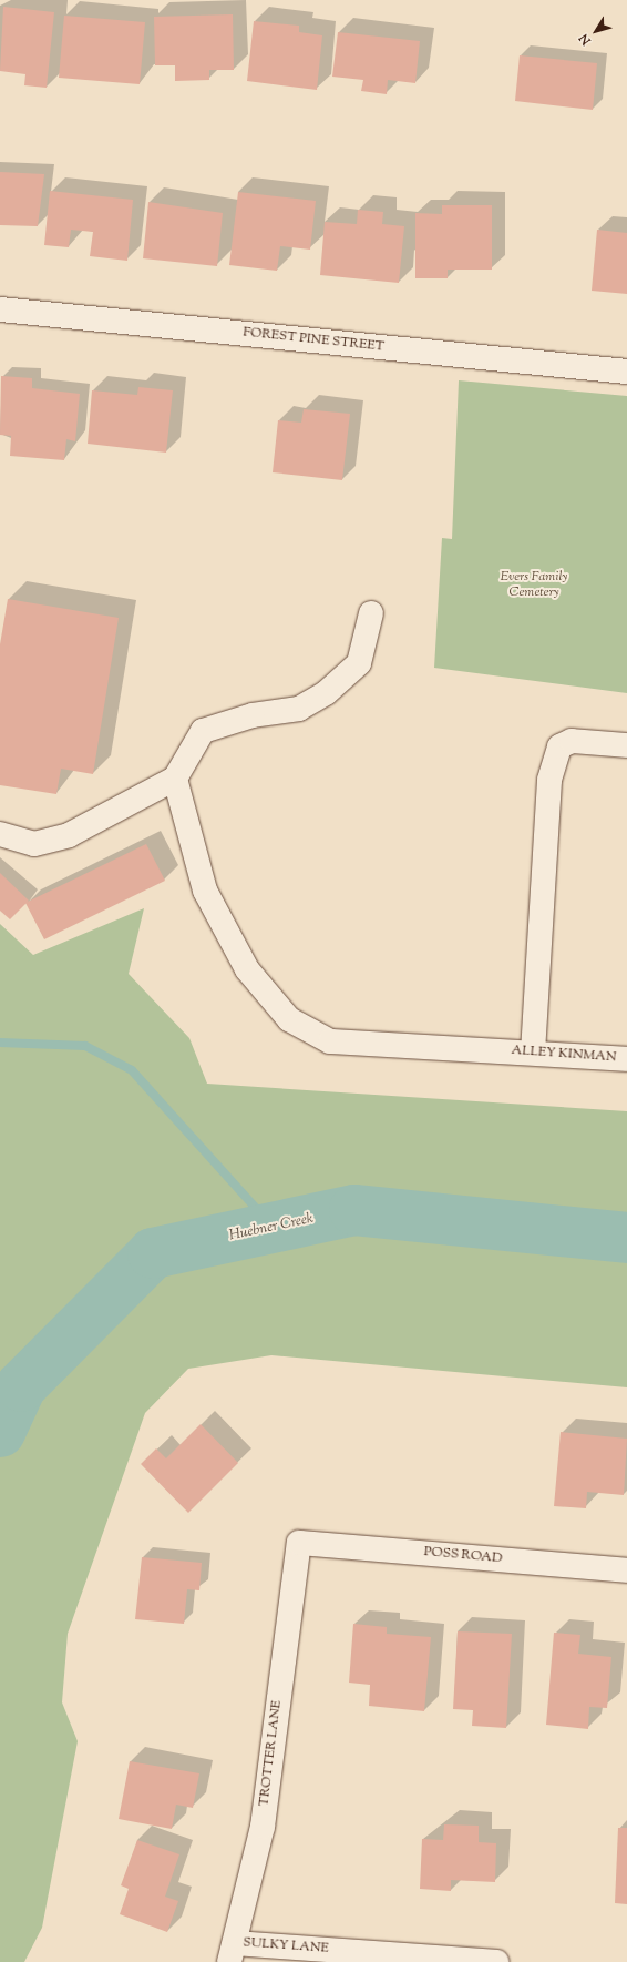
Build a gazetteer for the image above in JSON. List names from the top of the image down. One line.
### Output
{"streets":{"street":["FOREST PINE STREET","ALLEY KINMAN","POSS ROAD","TROTTER LANE","SULKY LANE"]},"crossings":[["POSS ROAD","TROTTER LANE"],["TROTTER LANE","SULKY LANE"]],"water":["Huebner Creek"],"parks":["Evers Family Cemetery"],"north":"bottom left"}
